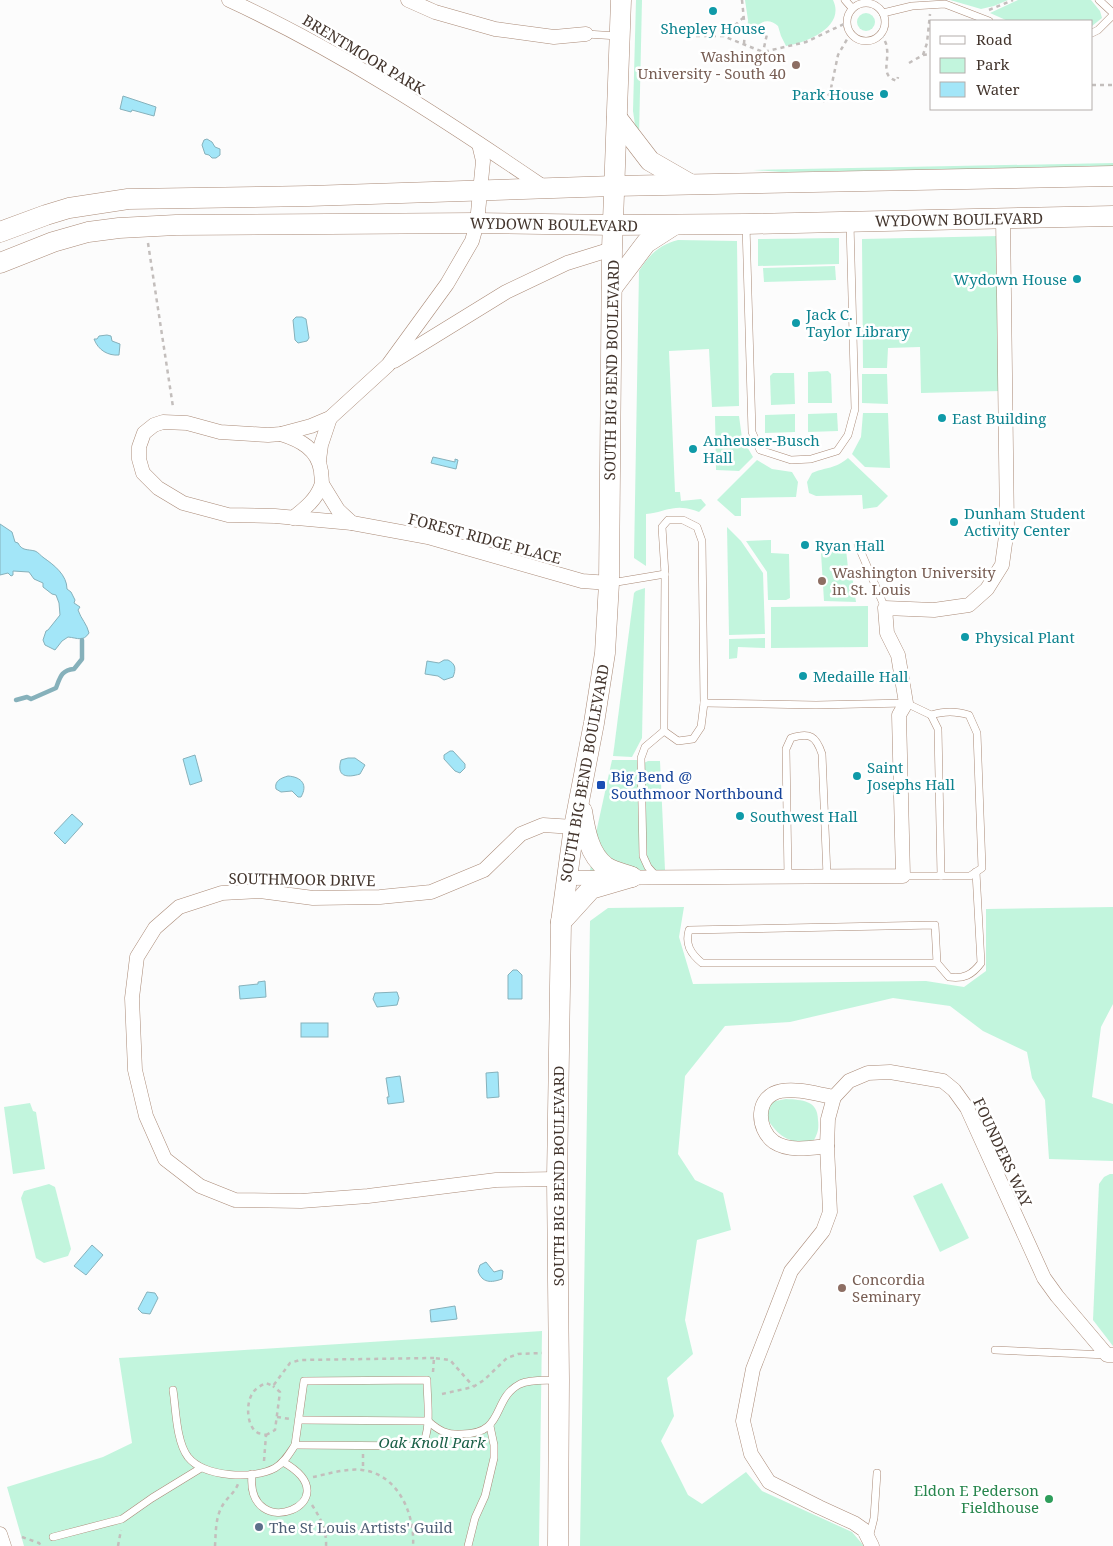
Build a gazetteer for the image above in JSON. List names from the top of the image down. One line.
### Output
{"streets":{"street":["BRENTMOOR PARK","WYDOWN BOULEVARD","SOUTH BIG BEND BOULEVARD","FOREST RIDGE PLACE","SOUTHMOOR DRIVE","FOUNDERS WAY"]},"crossings":[["BRENTMOOR PARK","WYDOWN BOULEVARD"],["WYDOWN BOULEVARD","SOUTH BIG BEND BOULEVARD"],["WYDOWN BOULEVARD","FOREST RIDGE PLACE"],["SOUTH BIG BEND BOULEVARD","FOREST RIDGE PLACE"],["SOUTH BIG BEND BOULEVARD","SOUTHMOOR DRIVE"]],"parks":["Oak Knoll Park"],"places":{"other":["Shepley House","Washington University - South 40","Park House","Wydown House","Jack C. Taylor Library","East Building","Anheuser-Busch Hall","Dunham Student Activity Center","Ryan Hall","Washington University in St. Louis","Physical Plant","Medaille Hall","Saint Josephs Hall","Southwest Hall","Concordia Seminary","Eldon E Pederson Fieldhouse","The St Louis Artists' Guild"],"transit":["Big Bend @ Southmoor Northbound"]},"legend":["Road","Park","Water"]}
